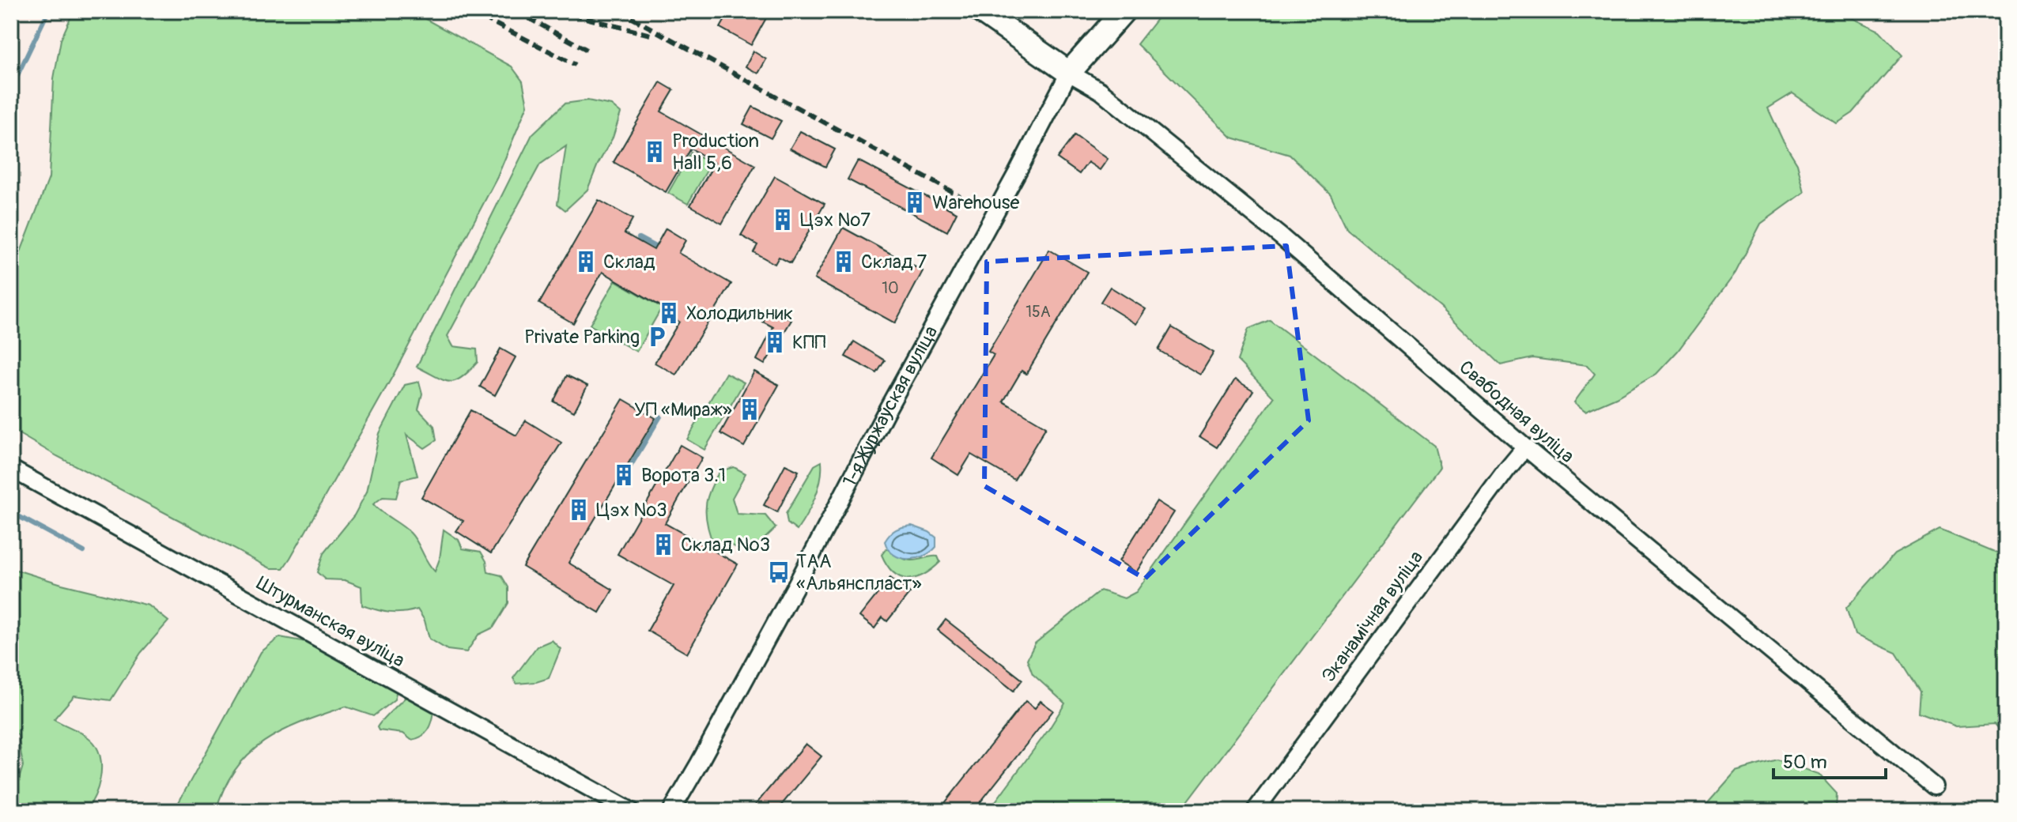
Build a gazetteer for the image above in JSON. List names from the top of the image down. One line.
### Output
{"streets":{"street":["1-я Журжаўская вуліца","Свабодная вуліца","Эканамічная вуліца","Штурманская вуліца"]},"crossings":[["1-я Журжаўская вуліца","Свабодная вуліца"],["Свабодная вуліца","Эканамічная вуліца"]],"places":{"building":["Production Hall 5,6","Warehouse","Цэх №7","Склад","Склад 7","Холодильник","КПП","УП «Мираж»","Ворота 3.1","Цэх №3","Склад №3"],"parking":["Private Parking"],"bus stop":["ТАА «Альянспласт»"]},"house_numbers":["10","15А"],"scale_bar":"50 m"}
